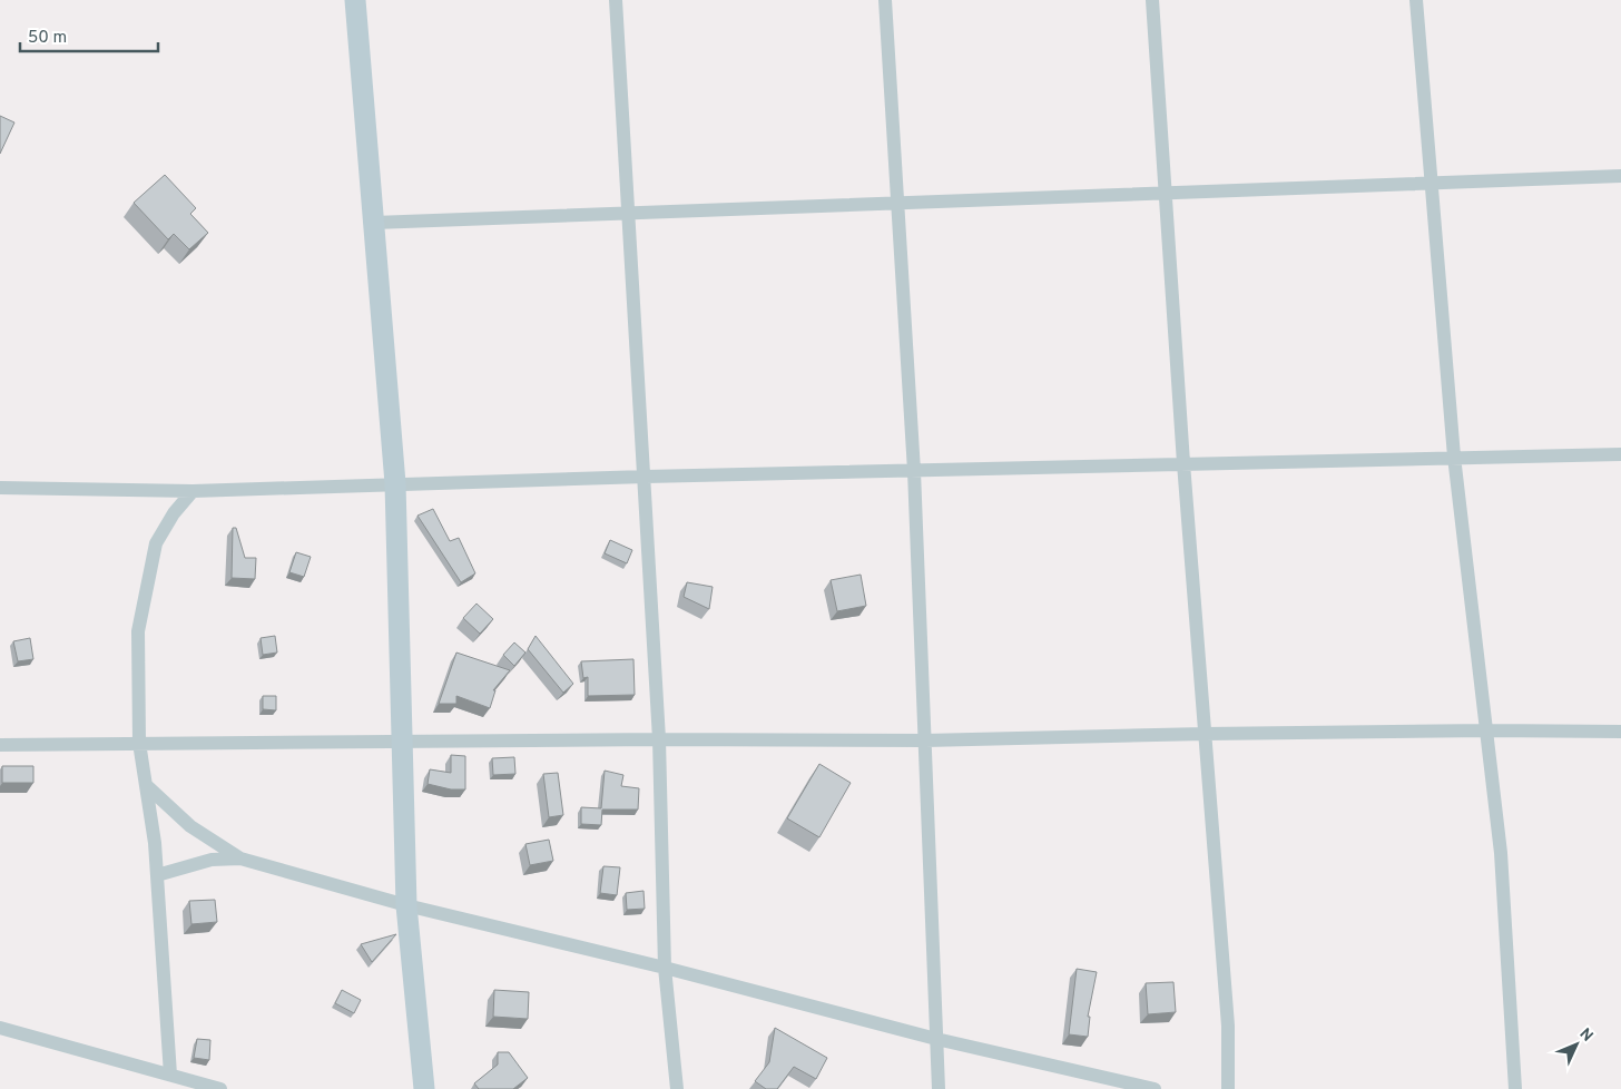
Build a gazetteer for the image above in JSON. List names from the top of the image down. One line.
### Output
{"scale_bar":"50 m","north":"top right"}
